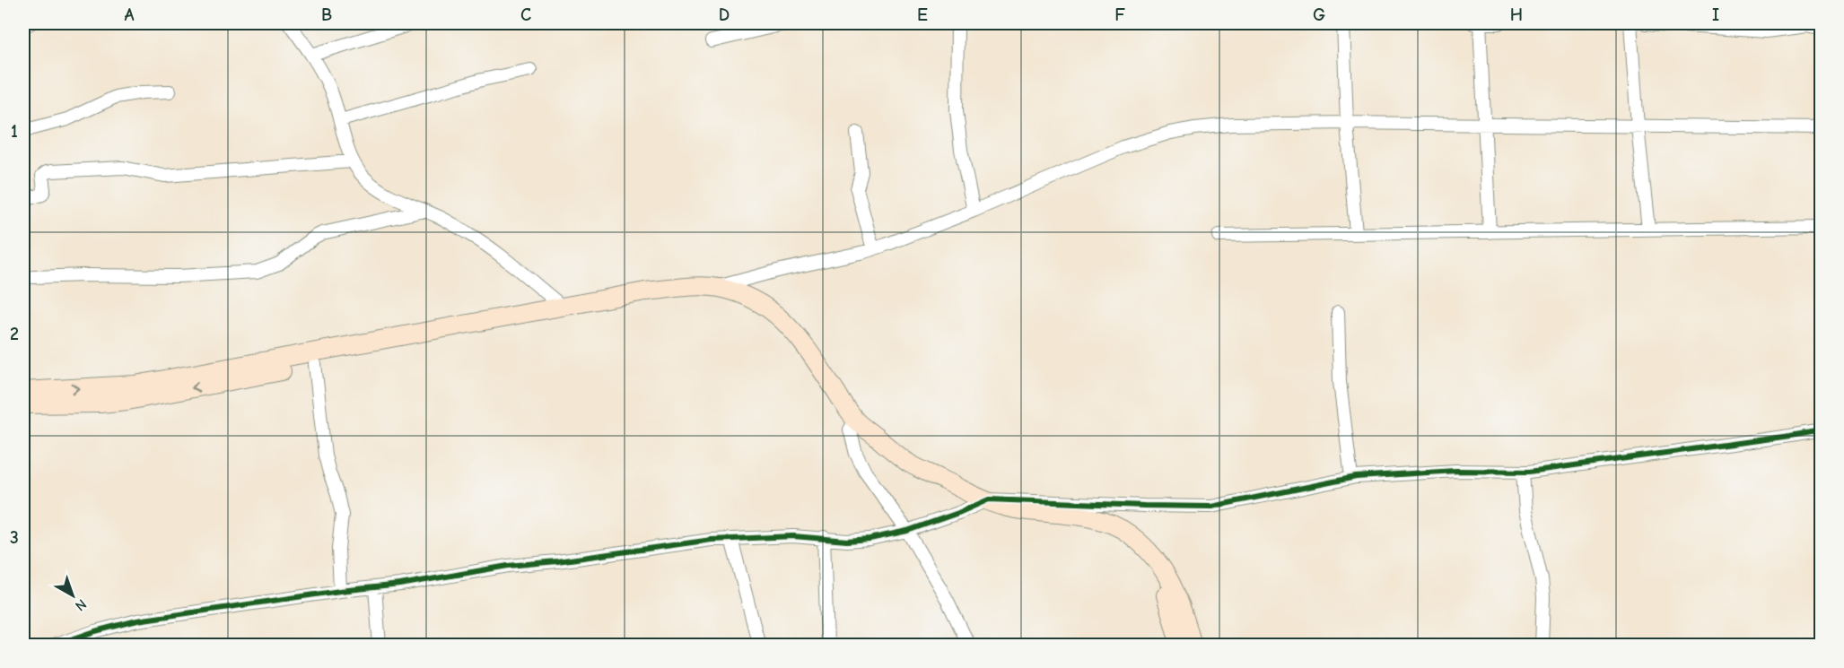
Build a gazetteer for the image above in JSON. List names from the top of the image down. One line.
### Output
{"north":"bottom right","grid":{"columns":["A","B","C","D","E","F","G","H","I"],"rows":["1","2","3"]}}
